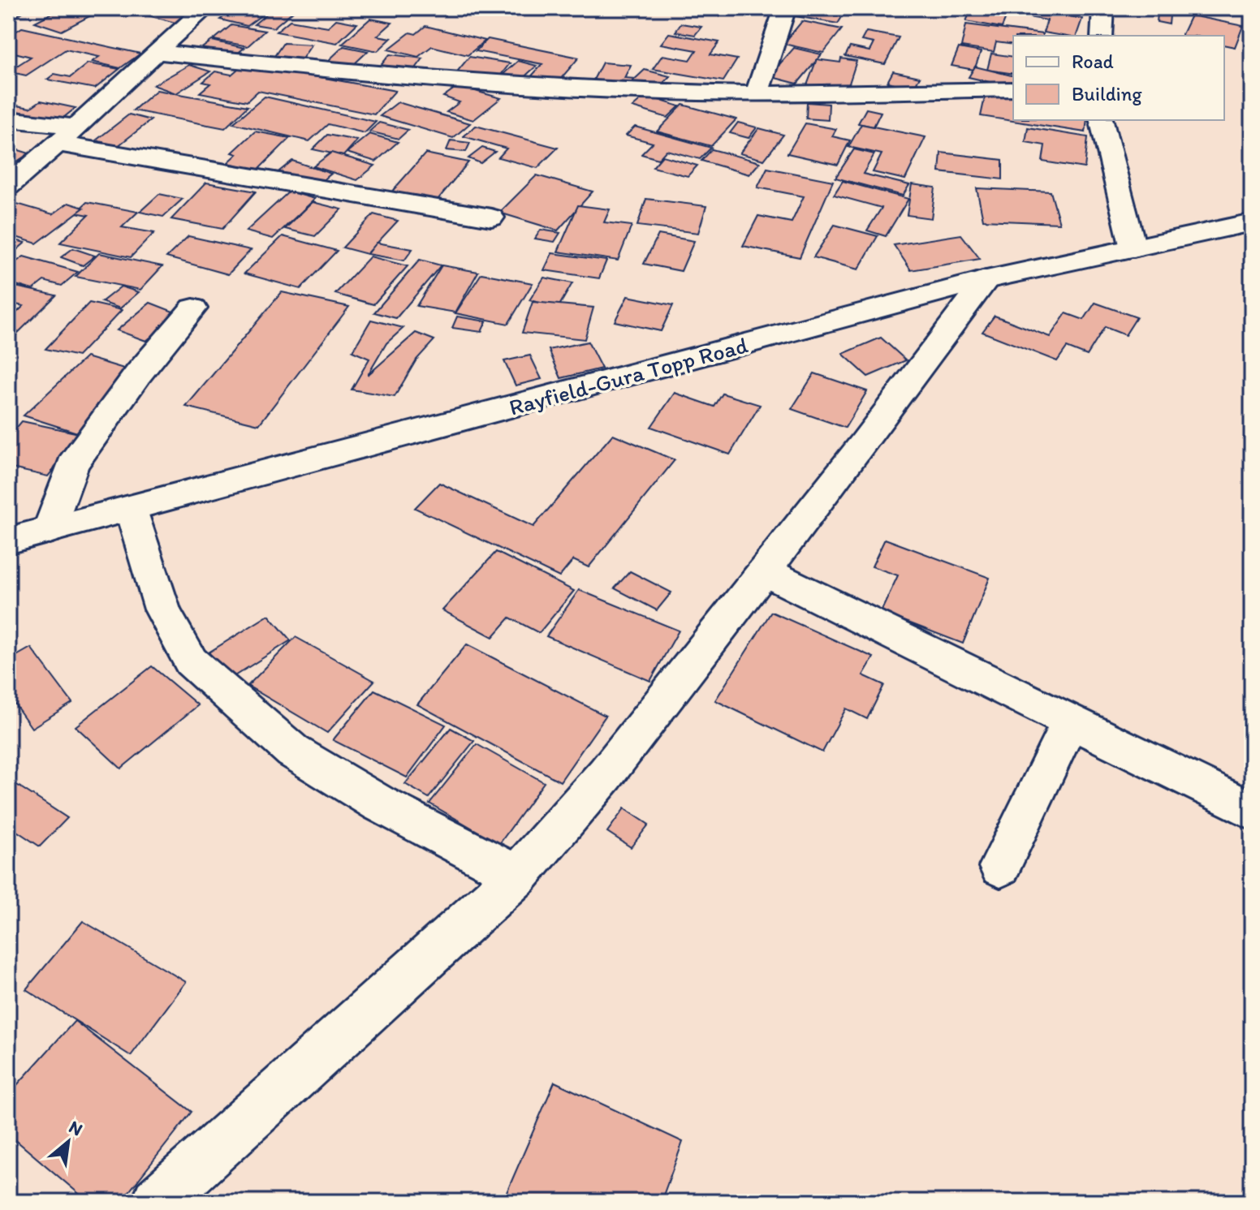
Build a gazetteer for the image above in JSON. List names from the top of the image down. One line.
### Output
{"streets":{"street":["Rayfield-Gura Topp Road"]},"legend":["Road","Building"],"north":"top right"}
